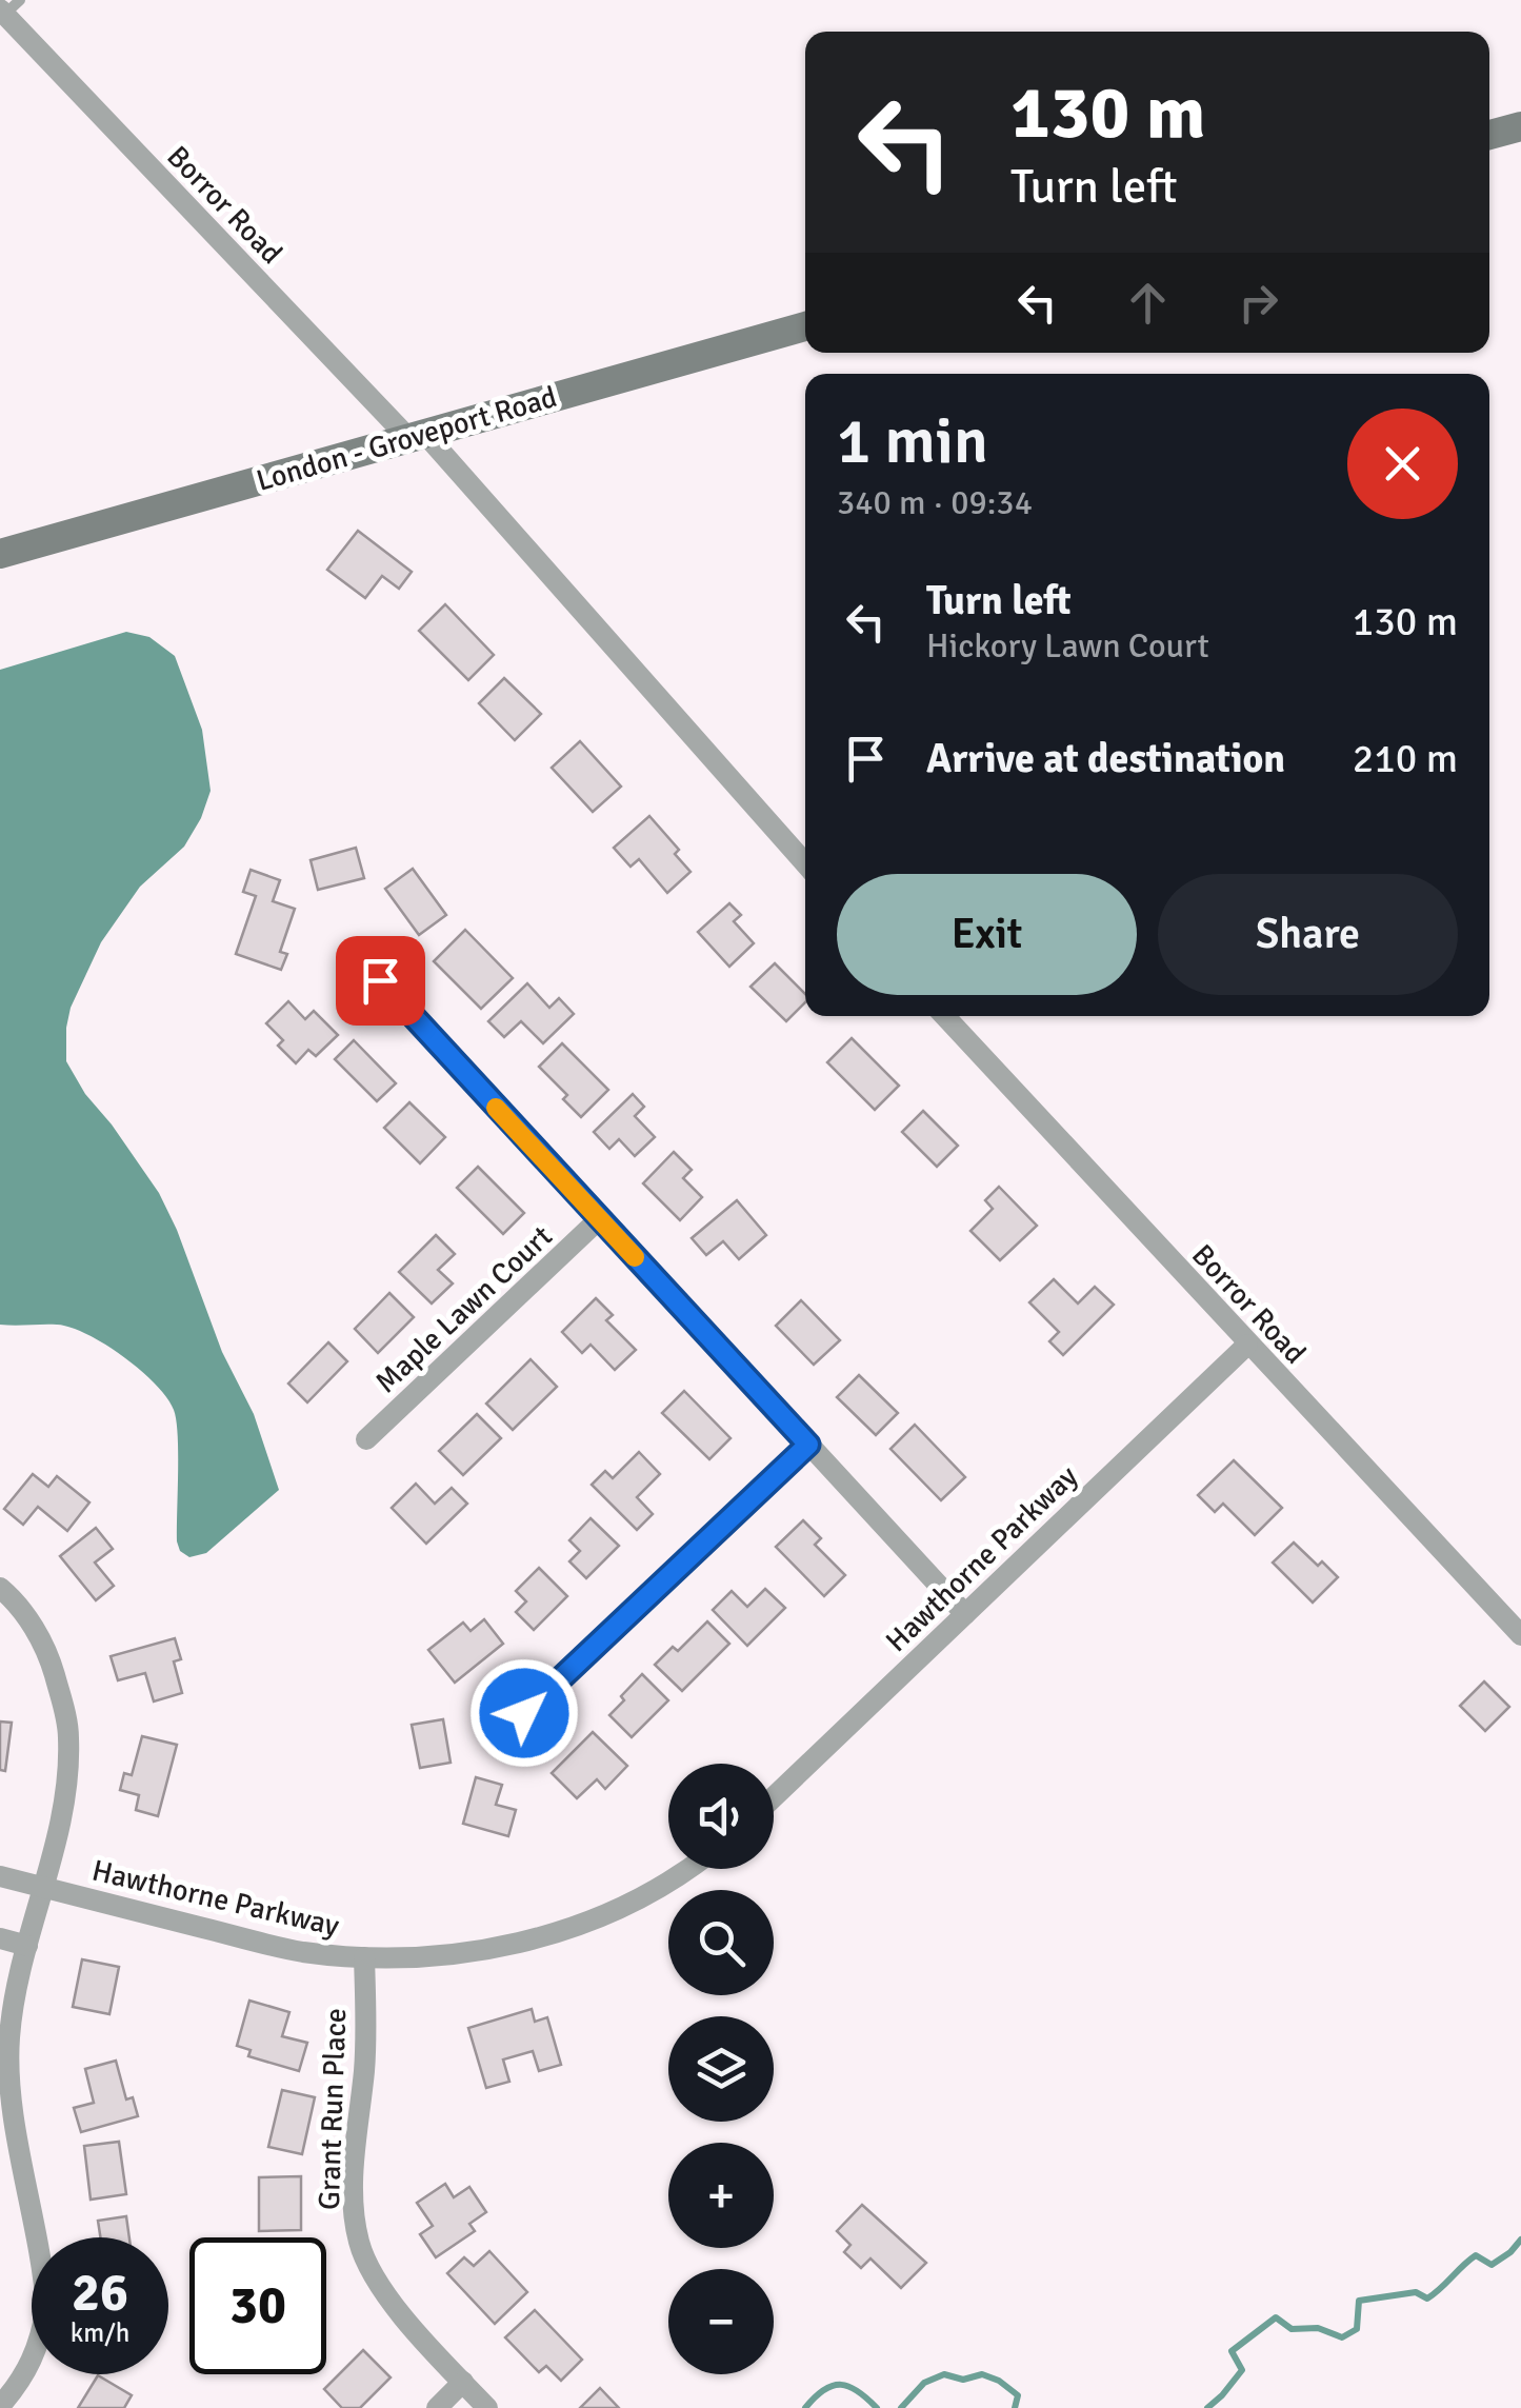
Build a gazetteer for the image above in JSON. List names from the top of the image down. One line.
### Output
{"streets":{"main road":["London - Groveport Road"],"street":["Borror Road","Maple Lawn Court","Hawthorne Parkway","Grant Run Place"]},"crossings":[["Borror Road","London - Groveport Road"],["Borror Road","Hawthorne Parkway"],["Hawthorne Parkway","Grant Run Place"]],"page":{"turn":["130 m","Turn left"],"heading":["1 min","340 m · 09:34"],"list":[{"name":"Turn left","note":"Hickory Lawn Court","value":"130 m"},{"name":"Arrive at destination","value":"210 m"}],"buttons":["Exit","Share"],"map_buttons":["+","−"],"speed":"26 km/h","limit":"30"}}
